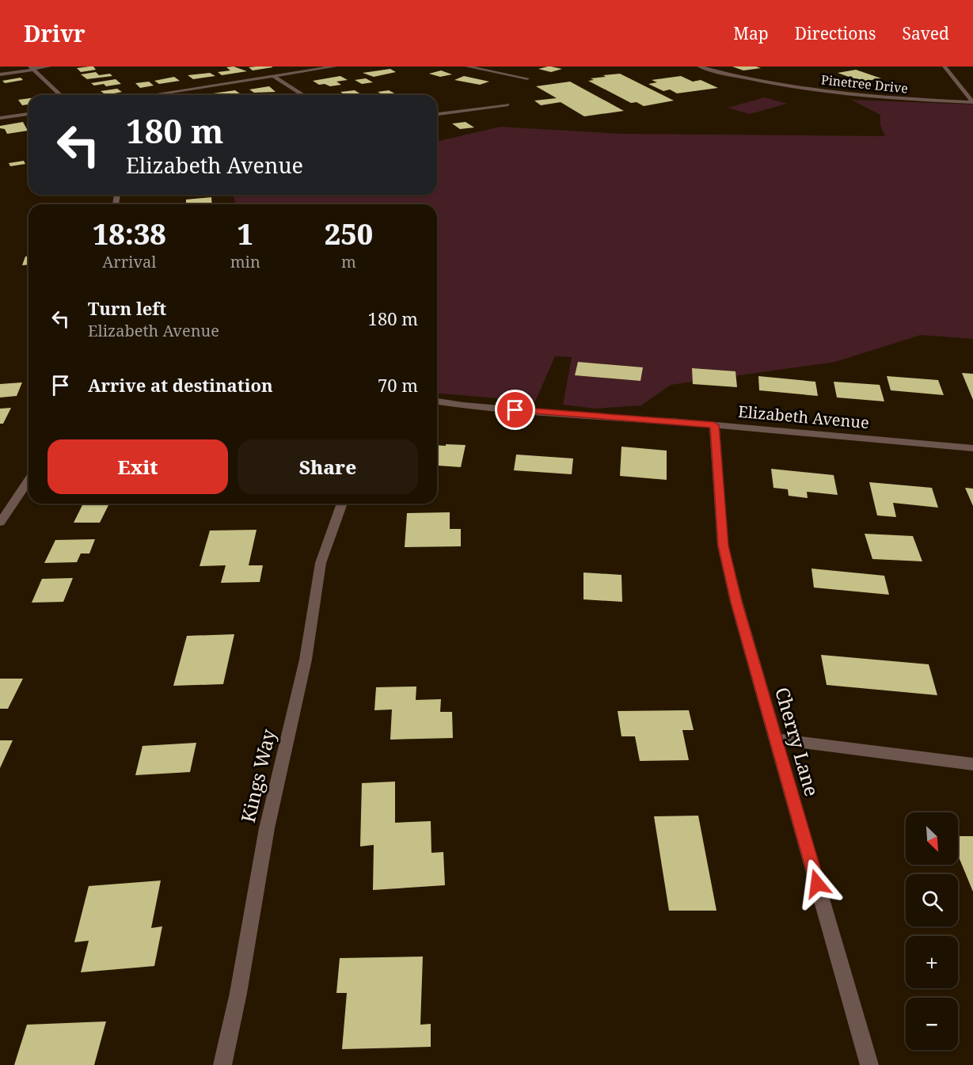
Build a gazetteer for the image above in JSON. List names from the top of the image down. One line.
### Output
{"streets":{"street":["Pinetree Drive","Elizabeth Avenue","Cherry Lane","Kings Way"]},"crossings":[["Elizabeth Avenue","Cherry Lane"]],"north":"bottom right","page":{"header":"Drivr","nav":["Map","Directions","Saved"],"turn":["180 m","Elizabeth Avenue"],"eta":["18:38","Arrival","1","min","250","m"],"list":[{"name":"Turn left","note":"Elizabeth Avenue","value":"180 m"},{"name":"Arrive at destination","value":"70 m"}],"buttons":["Exit","Share"],"map_buttons":["+","−"]}}
